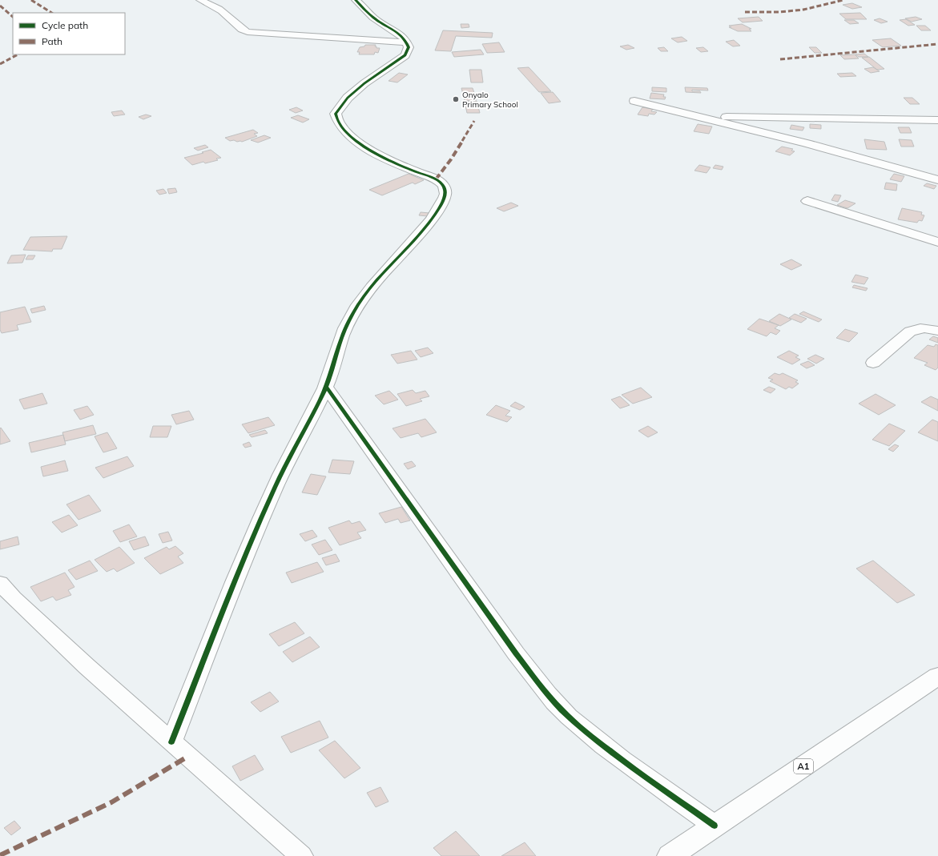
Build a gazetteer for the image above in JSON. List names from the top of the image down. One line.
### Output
{"streets":{"highway":["A1"]},"places":["Onyalo Primary School"],"legend":["Cycle path","Path"]}
